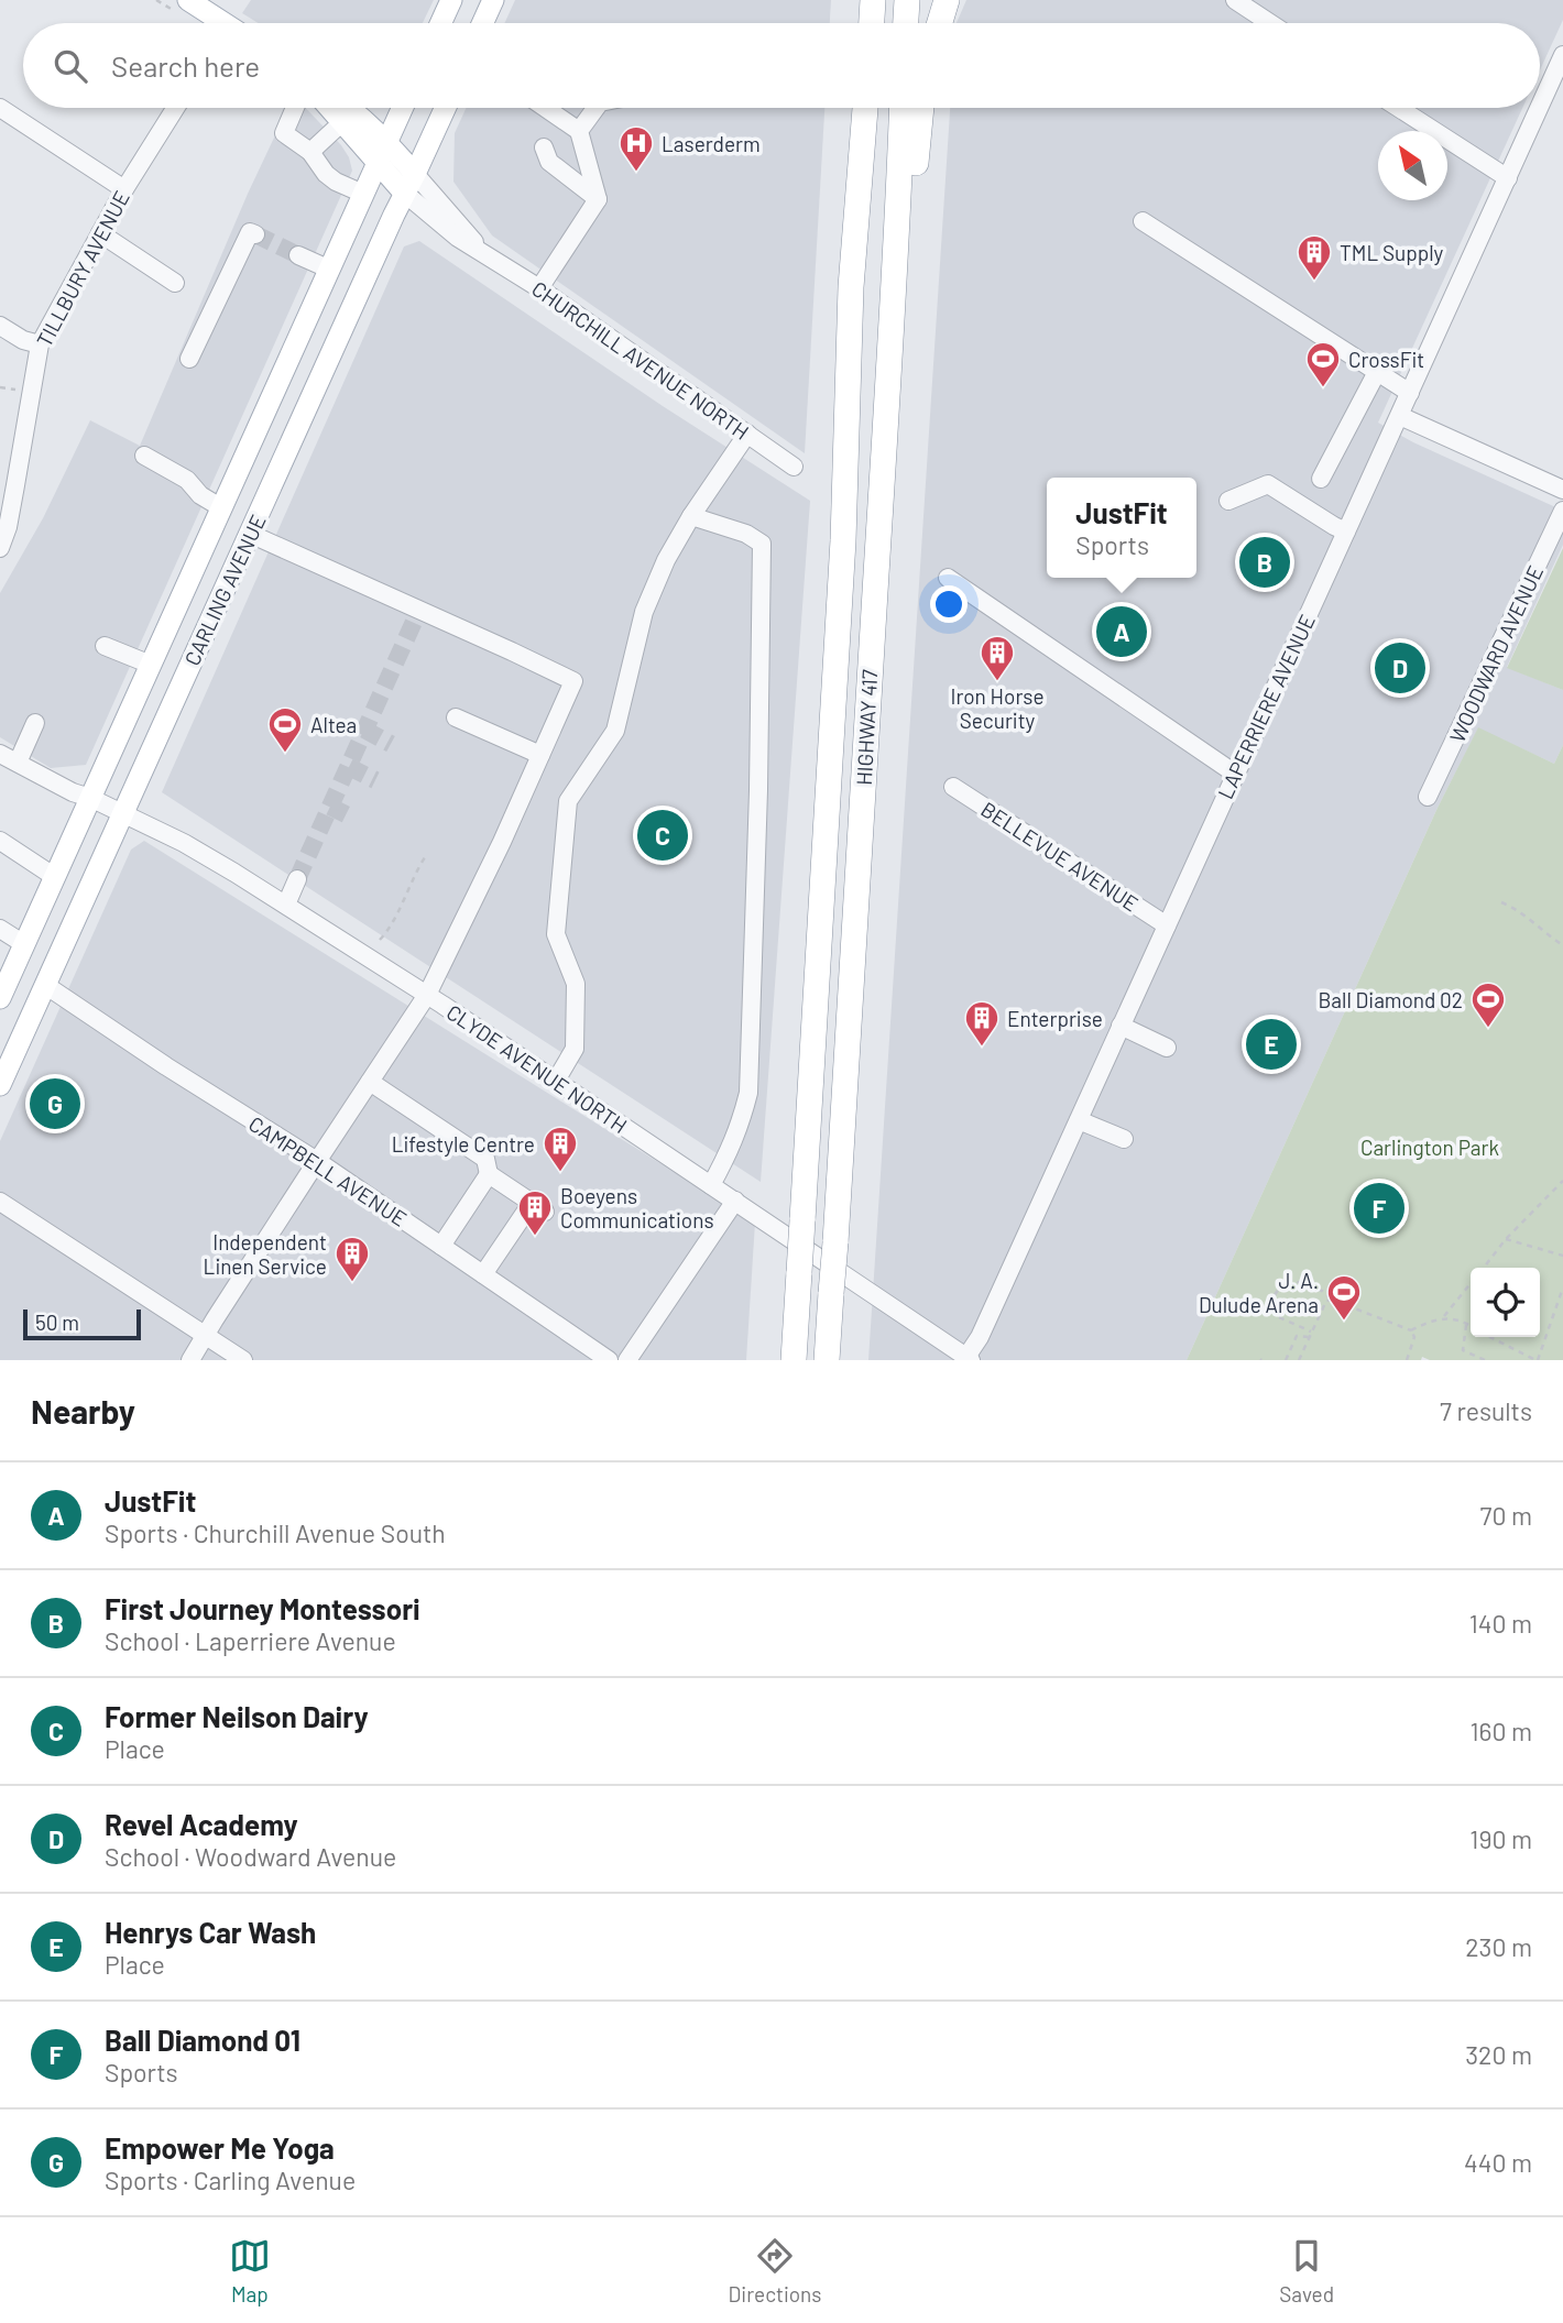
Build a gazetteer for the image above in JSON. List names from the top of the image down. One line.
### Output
{"streets":{"highway":["HIGHWAY 417"],"main road":["CHURCHILL AVENUE NORTH","CARLING AVENUE"],"street":["TILLBURY AVENUE","WOODWARD AVENUE","LAPERRIERE AVENUE","BELLEVUE AVENUE","CLYDE AVENUE NORTH","CAMPBELL AVENUE"]},"crossings":[["CHURCHILL AVENUE NORTH","CARLING AVENUE"],["CARLING AVENUE","CLYDE AVENUE NORTH"],["CARLING AVENUE","CAMPBELL AVENUE"],["LAPERRIERE AVENUE","BELLEVUE AVENUE"],["LAPERRIERE AVENUE","CLYDE AVENUE NORTH"]],"parks":["Carlington Park"],"places":{"hospital":["Laserderm"],"building":["TML Supply","Iron Horse Security","Enterprise","Lifestyle Centre","Boeyens Communications","Independent Linen Service"],"sports":["CrossFit","Altea","Ball Diamond 02","J. A. Dulude Arena"]},"scale_bar":"50 m","north":"top left","page":{"search":"Search here","popup":["JustFit","Sports"],"pins":["B","A","D","C","E","G","F"],"scale":"50 m","heading":["Nearby","7 results"],"list":[{"mark":"A","name":"JustFit","note":"Sports · Churchill Avenue South","value":"70 m"},{"mark":"B","name":"First Journey Montessori","note":"School · Laperriere Avenue","value":"140 m"},{"mark":"C","name":"Former Neilson Dairy","note":"Place","value":"160 m"},{"mark":"D","name":"Revel Academy","note":"School · Woodward Avenue","value":"190 m"},{"mark":"E","name":"Henrys Car Wash","note":"Place","value":"230 m"},{"mark":"F","name":"Ball Diamond 01","note":"Sports","value":"320 m"},{"mark":"G","name":"Empower Me Yoga","note":"Sports · Carling Avenue","value":"440 m"}],"nav":["Map","Directions","Saved"]}}
